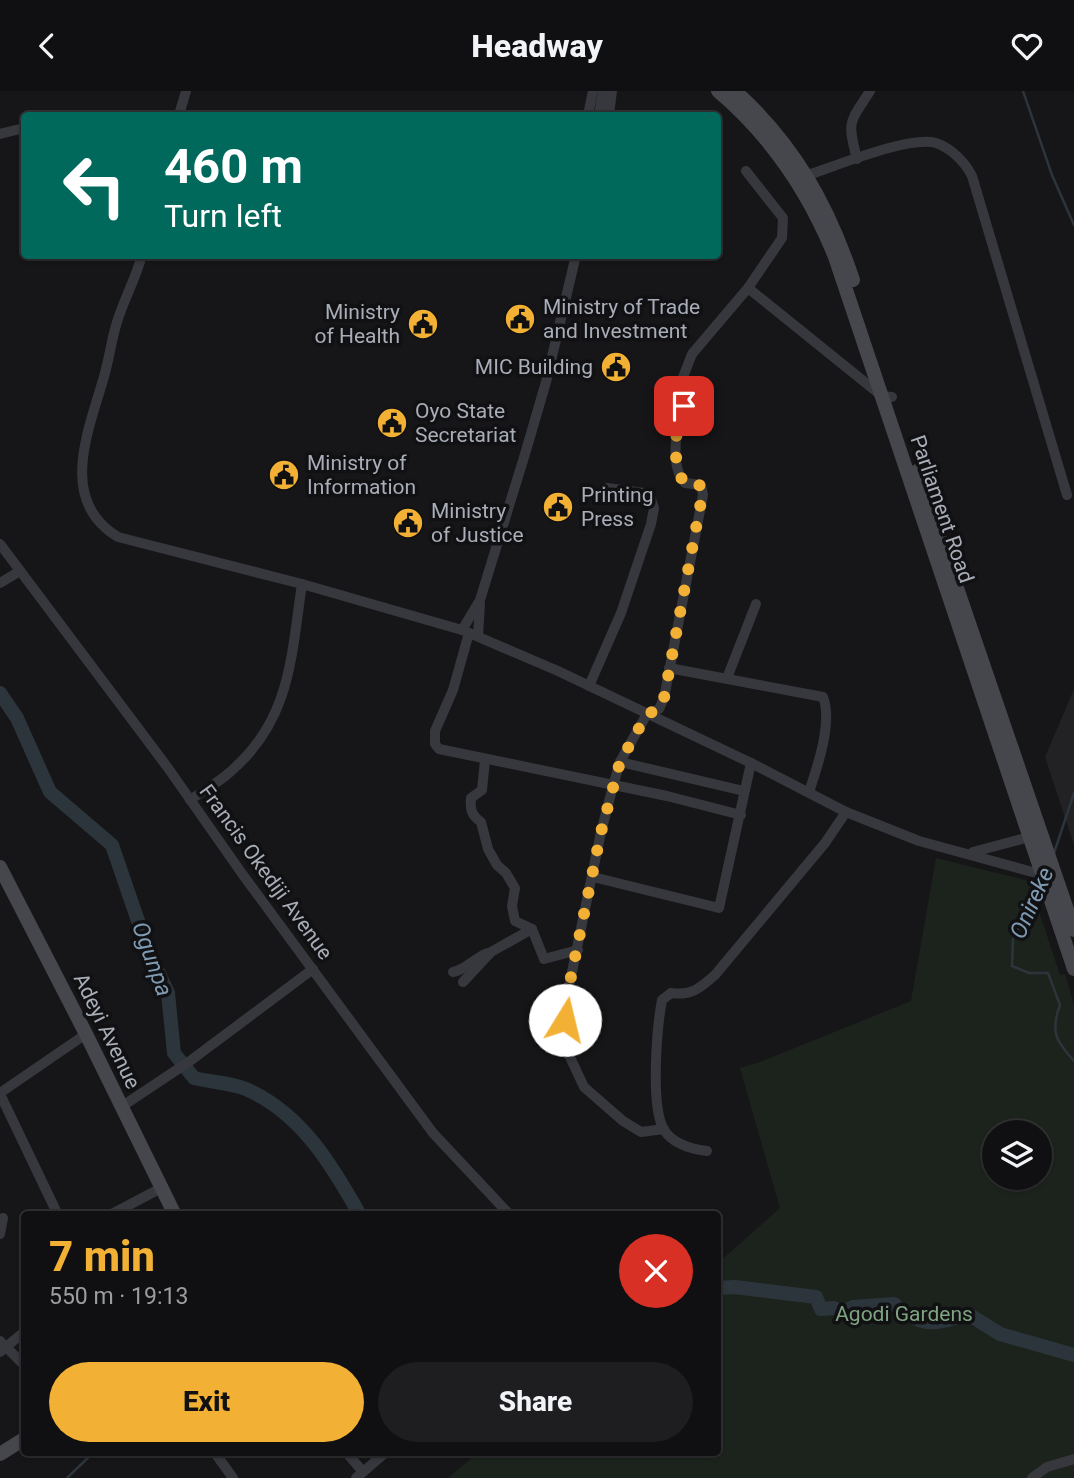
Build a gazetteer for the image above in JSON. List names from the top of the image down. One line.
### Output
{"streets":{"main road":["Parliament Road","Adeyi Avenue"],"street":["Francis Okediji Avenue"]},"water":["Onireke","Ogunpa"],"parks":["Agodi Gardens"],"places":{"public building":["Ministry of Trade and Investment","Ministry of Health","MIC Building","Oyo State Secretariat","Ministry of Information","Printing Press","Ministry of Justice"]},"page":{"header":"Headway","turn":["460 m","Turn left"],"heading":["7 min","550 m · 19:13"],"buttons":["Exit","Share"]}}
